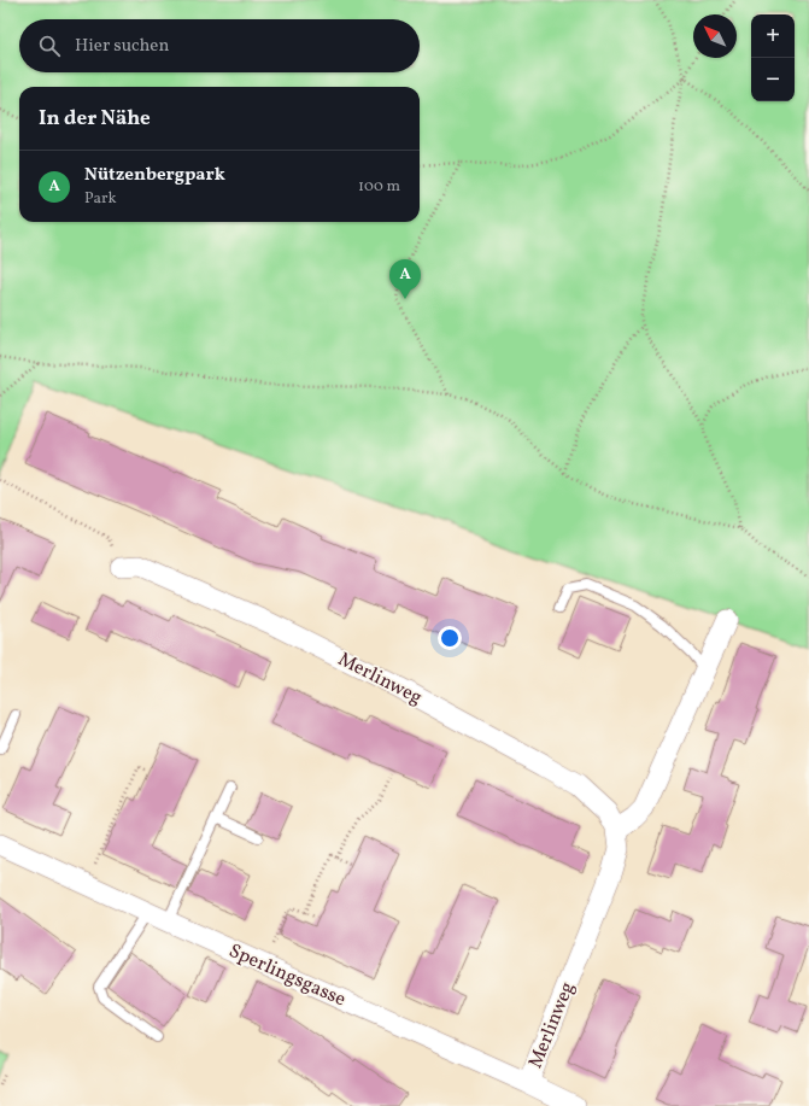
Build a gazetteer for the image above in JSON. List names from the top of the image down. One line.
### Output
{"streets":{"street":["Merlinweg","Sperlingsgasse"]},"crossings":[["Merlinweg","Sperlingsgasse"]],"north":"top left","page":{"map_buttons":["+","−"],"search":"Hier suchen","heading":"In der Nähe","list":[{"mark":"A","name":"Nützenbergpark","note":"Park","value":"100 m"}],"pins":"A"}}
